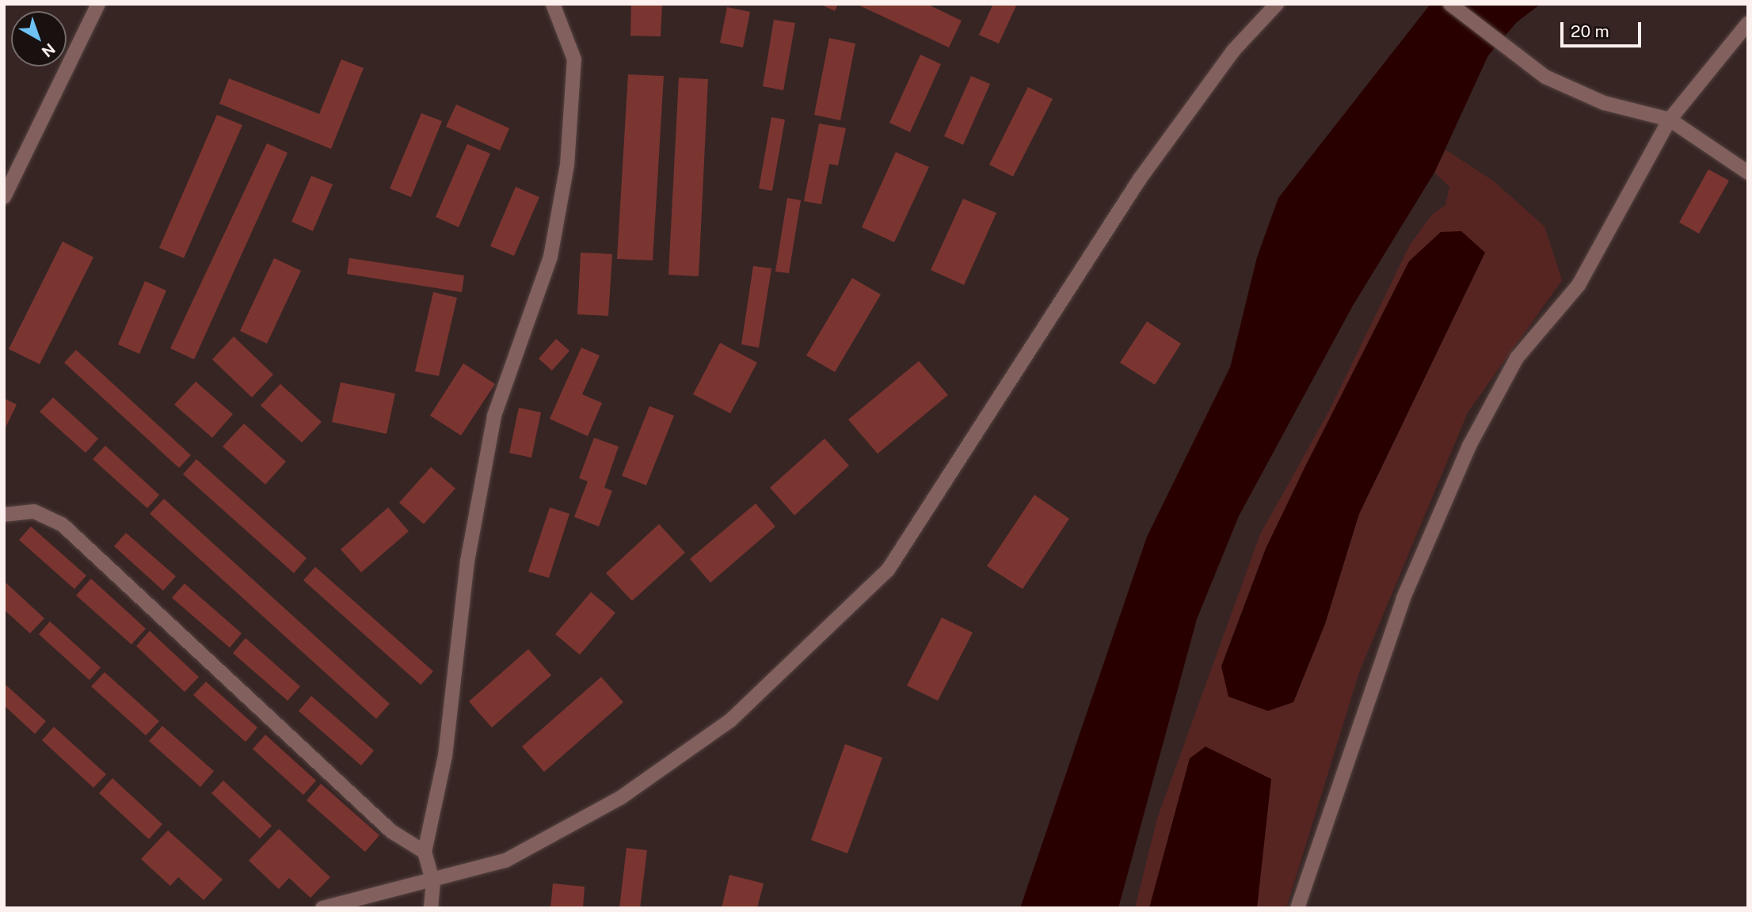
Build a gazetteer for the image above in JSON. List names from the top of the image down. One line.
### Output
{"scale_bar":"20 m","north":"bottom right"}
